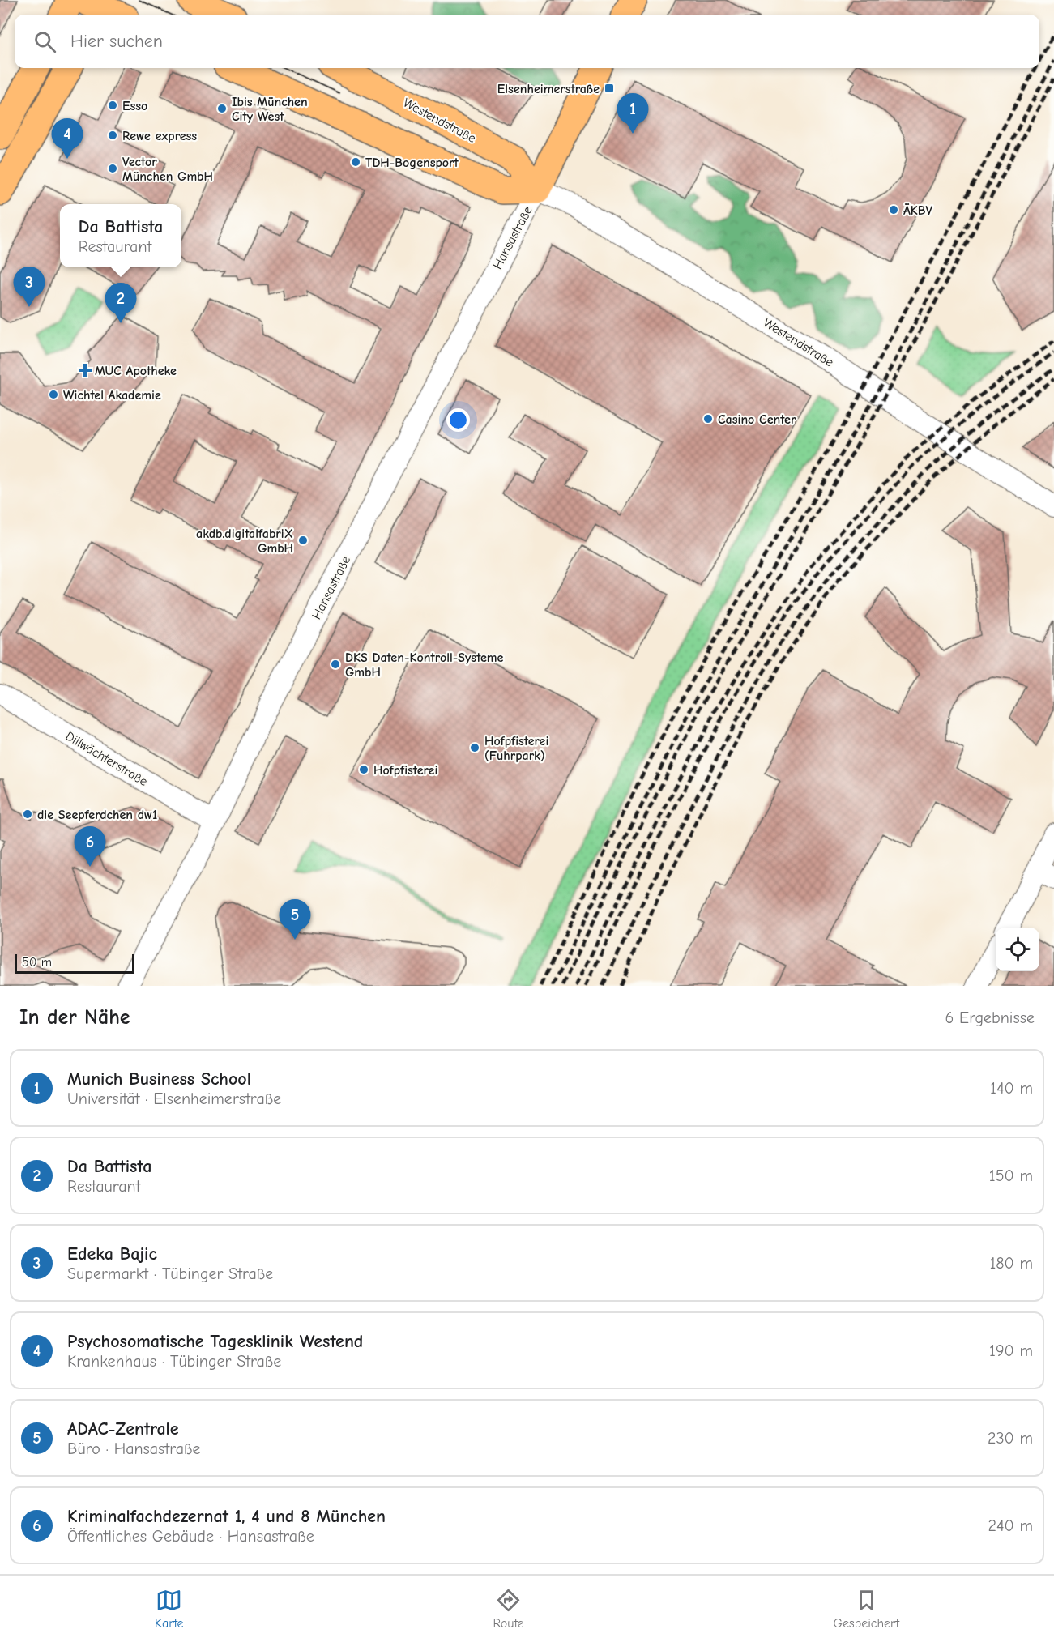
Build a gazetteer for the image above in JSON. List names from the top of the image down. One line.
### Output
{"streets":{"main road":["Westendstraße"],"street":["Hansastraße","Dillwächterstraße"]},"crossings":[["Westendstraße","Hansastraße"],["Hansastraße","Dillwächterstraße"]],"places":{"transit":["Elsenheimerstraße"],"other":["Esso","Ibis München City West","Rewe express","TDH-Bogensport","Vector München GmbH","ÄKBV","Wichtel Akademie","Casino Center","akdb.digitalfabriX GmbH","DKS Daten-Kontroll-Systeme GmbH","Hofpfisterei (Fuhrpark)","Hofpfisterei","die Seepferdchen dw1"],"health":["MUC Apotheke"]},"scale_bar":"50 m","page":{"search":"Hier suchen","pins":["1","4","3","2","6","5"],"popup":["Da Battista","Restaurant"],"scale":"50 m","heading":["In der Nähe","6 Ergebnisse"],"list":[{"mark":"1","name":"Munich Business School","note":"Universität · Elsenheimerstraße","value":"140 m"},{"mark":"2","name":"Da Battista","note":"Restaurant","value":"150 m"},{"mark":"3","name":"Edeka Bajic","note":"Supermarkt · Tübinger Straße","value":"180 m"},{"mark":"4","name":"Psychosomatische Tagesklinik Westend","note":"Krankenhaus · Tübinger Straße","value":"190 m"},{"mark":"5","name":"ADAC-Zentrale","note":"Büro · Hansastraße","value":"230 m"},{"mark":"6","name":"Kriminalfachdezernat 1, 4 und 8 München","note":"Öffentliches Gebäude · Hansastraße","value":"240 m"}],"nav":["Karte","Route","Gespeichert"]}}
